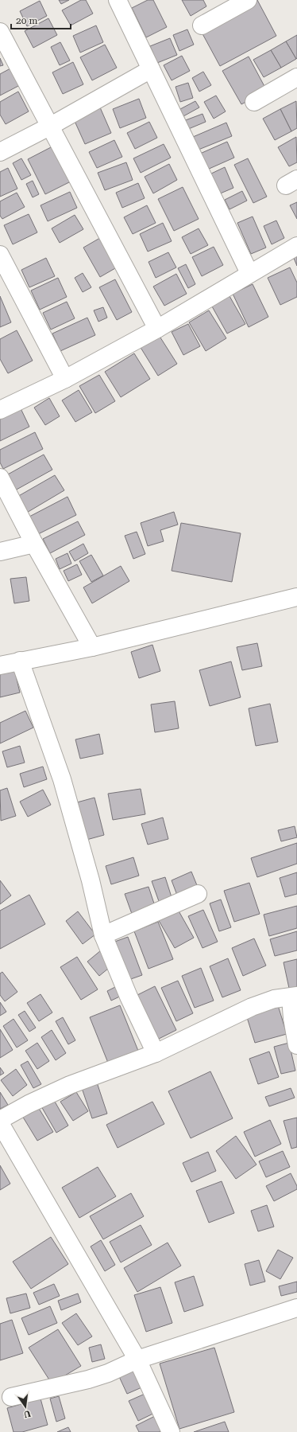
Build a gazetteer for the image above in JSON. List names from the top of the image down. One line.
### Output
{"scale_bar":"20 m","north":"bottom"}
